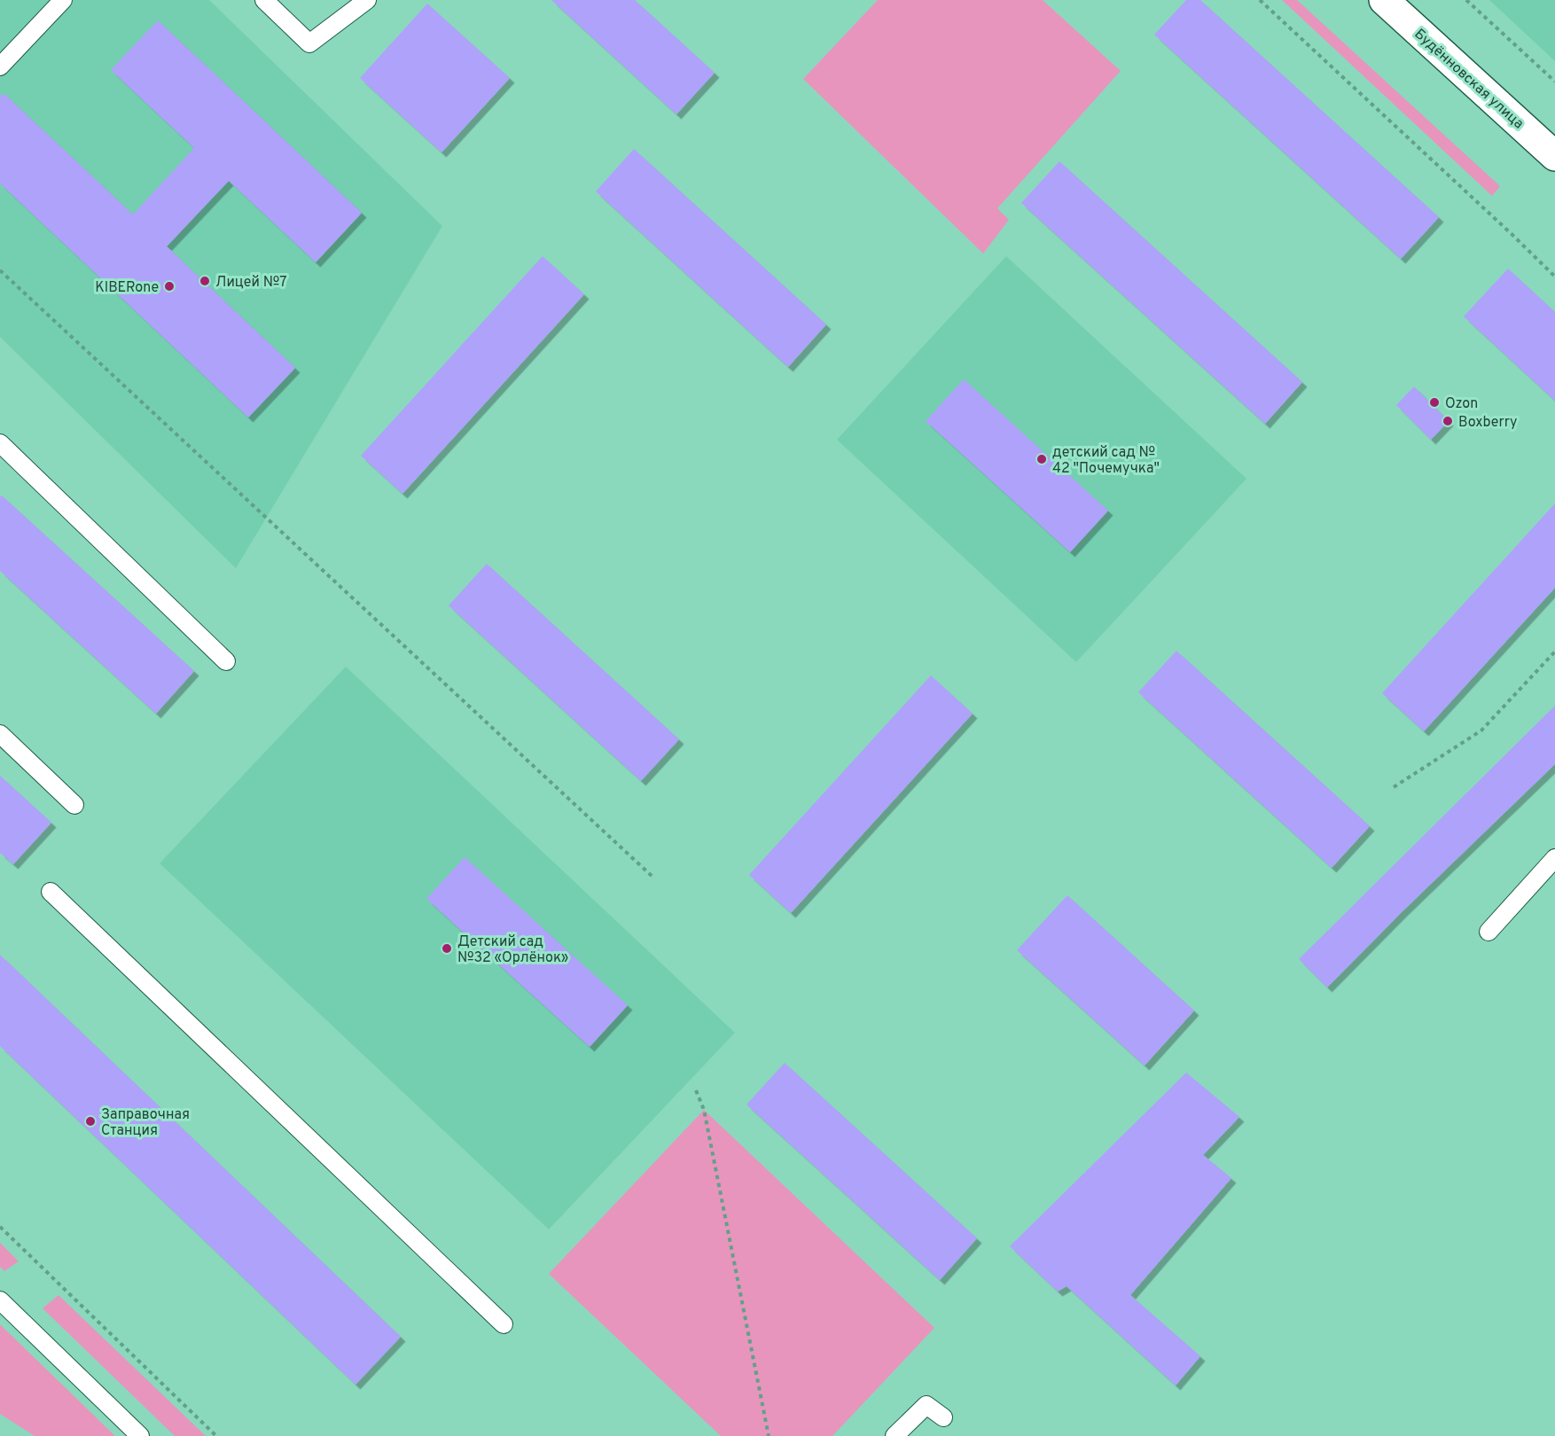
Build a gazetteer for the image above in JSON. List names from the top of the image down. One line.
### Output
{"streets":{"main road":["Будённовская улица"]},"places":["Лицей №7","KIBERone","Ozon","Boxberry","детский сад № 42 \"Почемучка\"","Детский сад №32 «Орлёнок»","Заправочная Станция"]}
